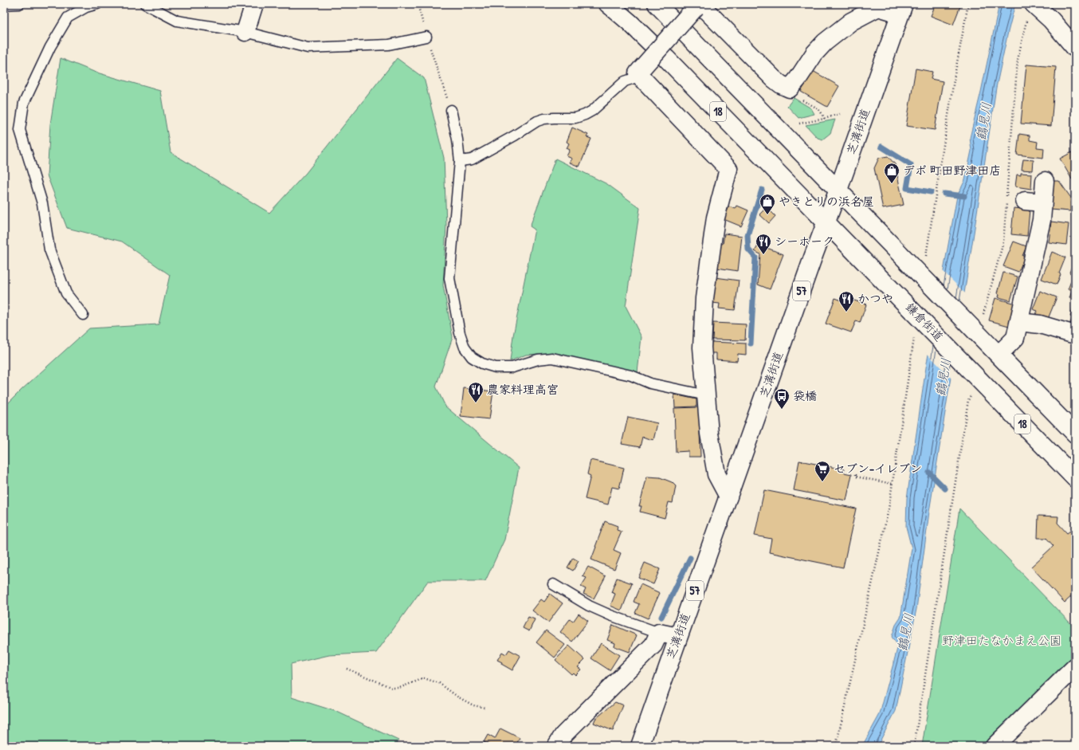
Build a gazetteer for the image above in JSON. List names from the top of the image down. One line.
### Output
{"streets":{"main road":["18","芝溝街道","57","鎌倉街道"]},"crossings":[["18","芝溝街道"],["18","鎌倉街道"],["芝溝街道","鎌倉街道"]],"water":["鶴見川"],"parks":["野津田たなかまえ公園"],"places":{"shop":["デポ 町田野津田店","やきとりの浜名屋"],"restaurant":["シーホーク","かつや","農家料理高宮"],"bus stop":["袋橋"],"supermarket":["セブン-イレブン"]}}
